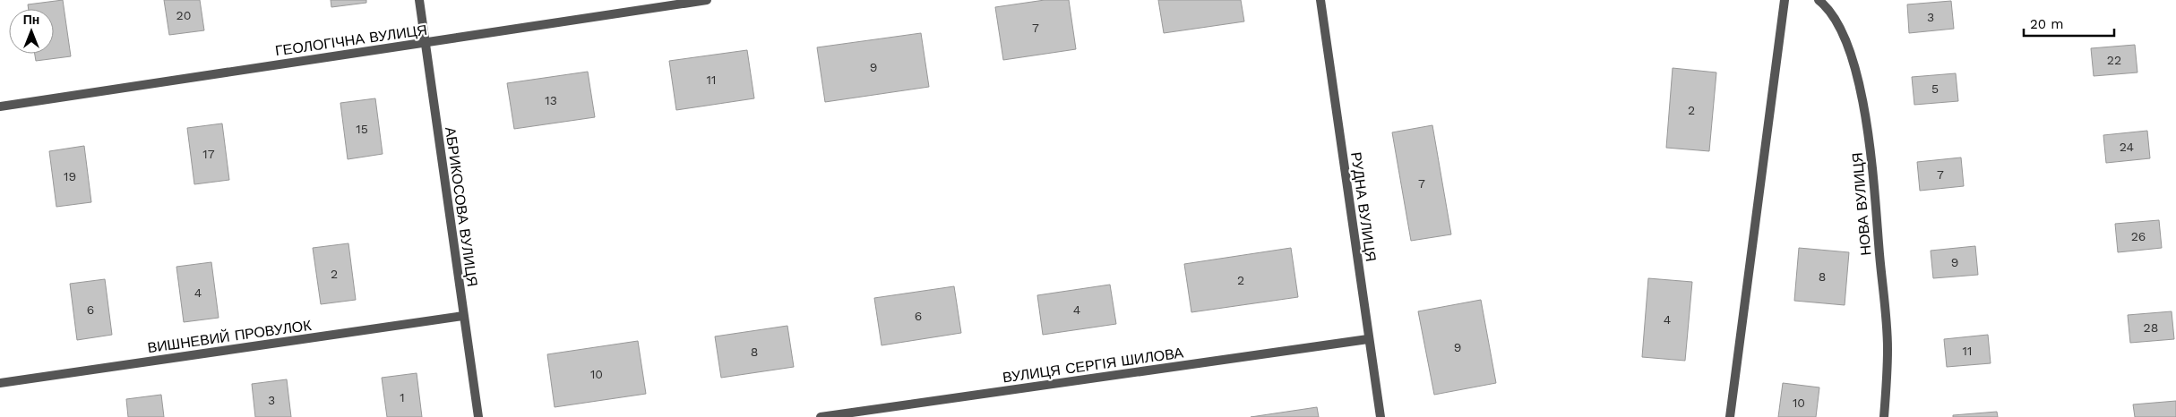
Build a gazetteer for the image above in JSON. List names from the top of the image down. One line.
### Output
{"streets":{"street":["ГЕОЛОГІЧНА ВУЛИЦЯ","НОВА ВУЛИЦЯ","АБРИКОСОВА ВУЛИЦЯ","РУДНА ВУЛИЦЯ","ВИШНЕВИЙ ПРОВУЛОК","ВУЛИЦЯ СЕРГІЯ ШИЛОВА"]},"crossings":[["ГЕОЛОГІЧНА ВУЛИЦЯ","АБРИКОСОВА ВУЛИЦЯ"],["АБРИКОСОВА ВУЛИЦЯ","ВИШНЕВИЙ ПРОВУЛОК"],["РУДНА ВУЛИЦЯ","ВУЛИЦЯ СЕРГІЯ ШИЛОВА"]],"house_numbers":["20","3","7","22","9","11","5","13","2","15","24","17","7","19","7","26","9","2","8","2","4","6","4","6","4","28","9","11","8","10","1","3","10"],"scale_bar":"20 m","north":"top"}
